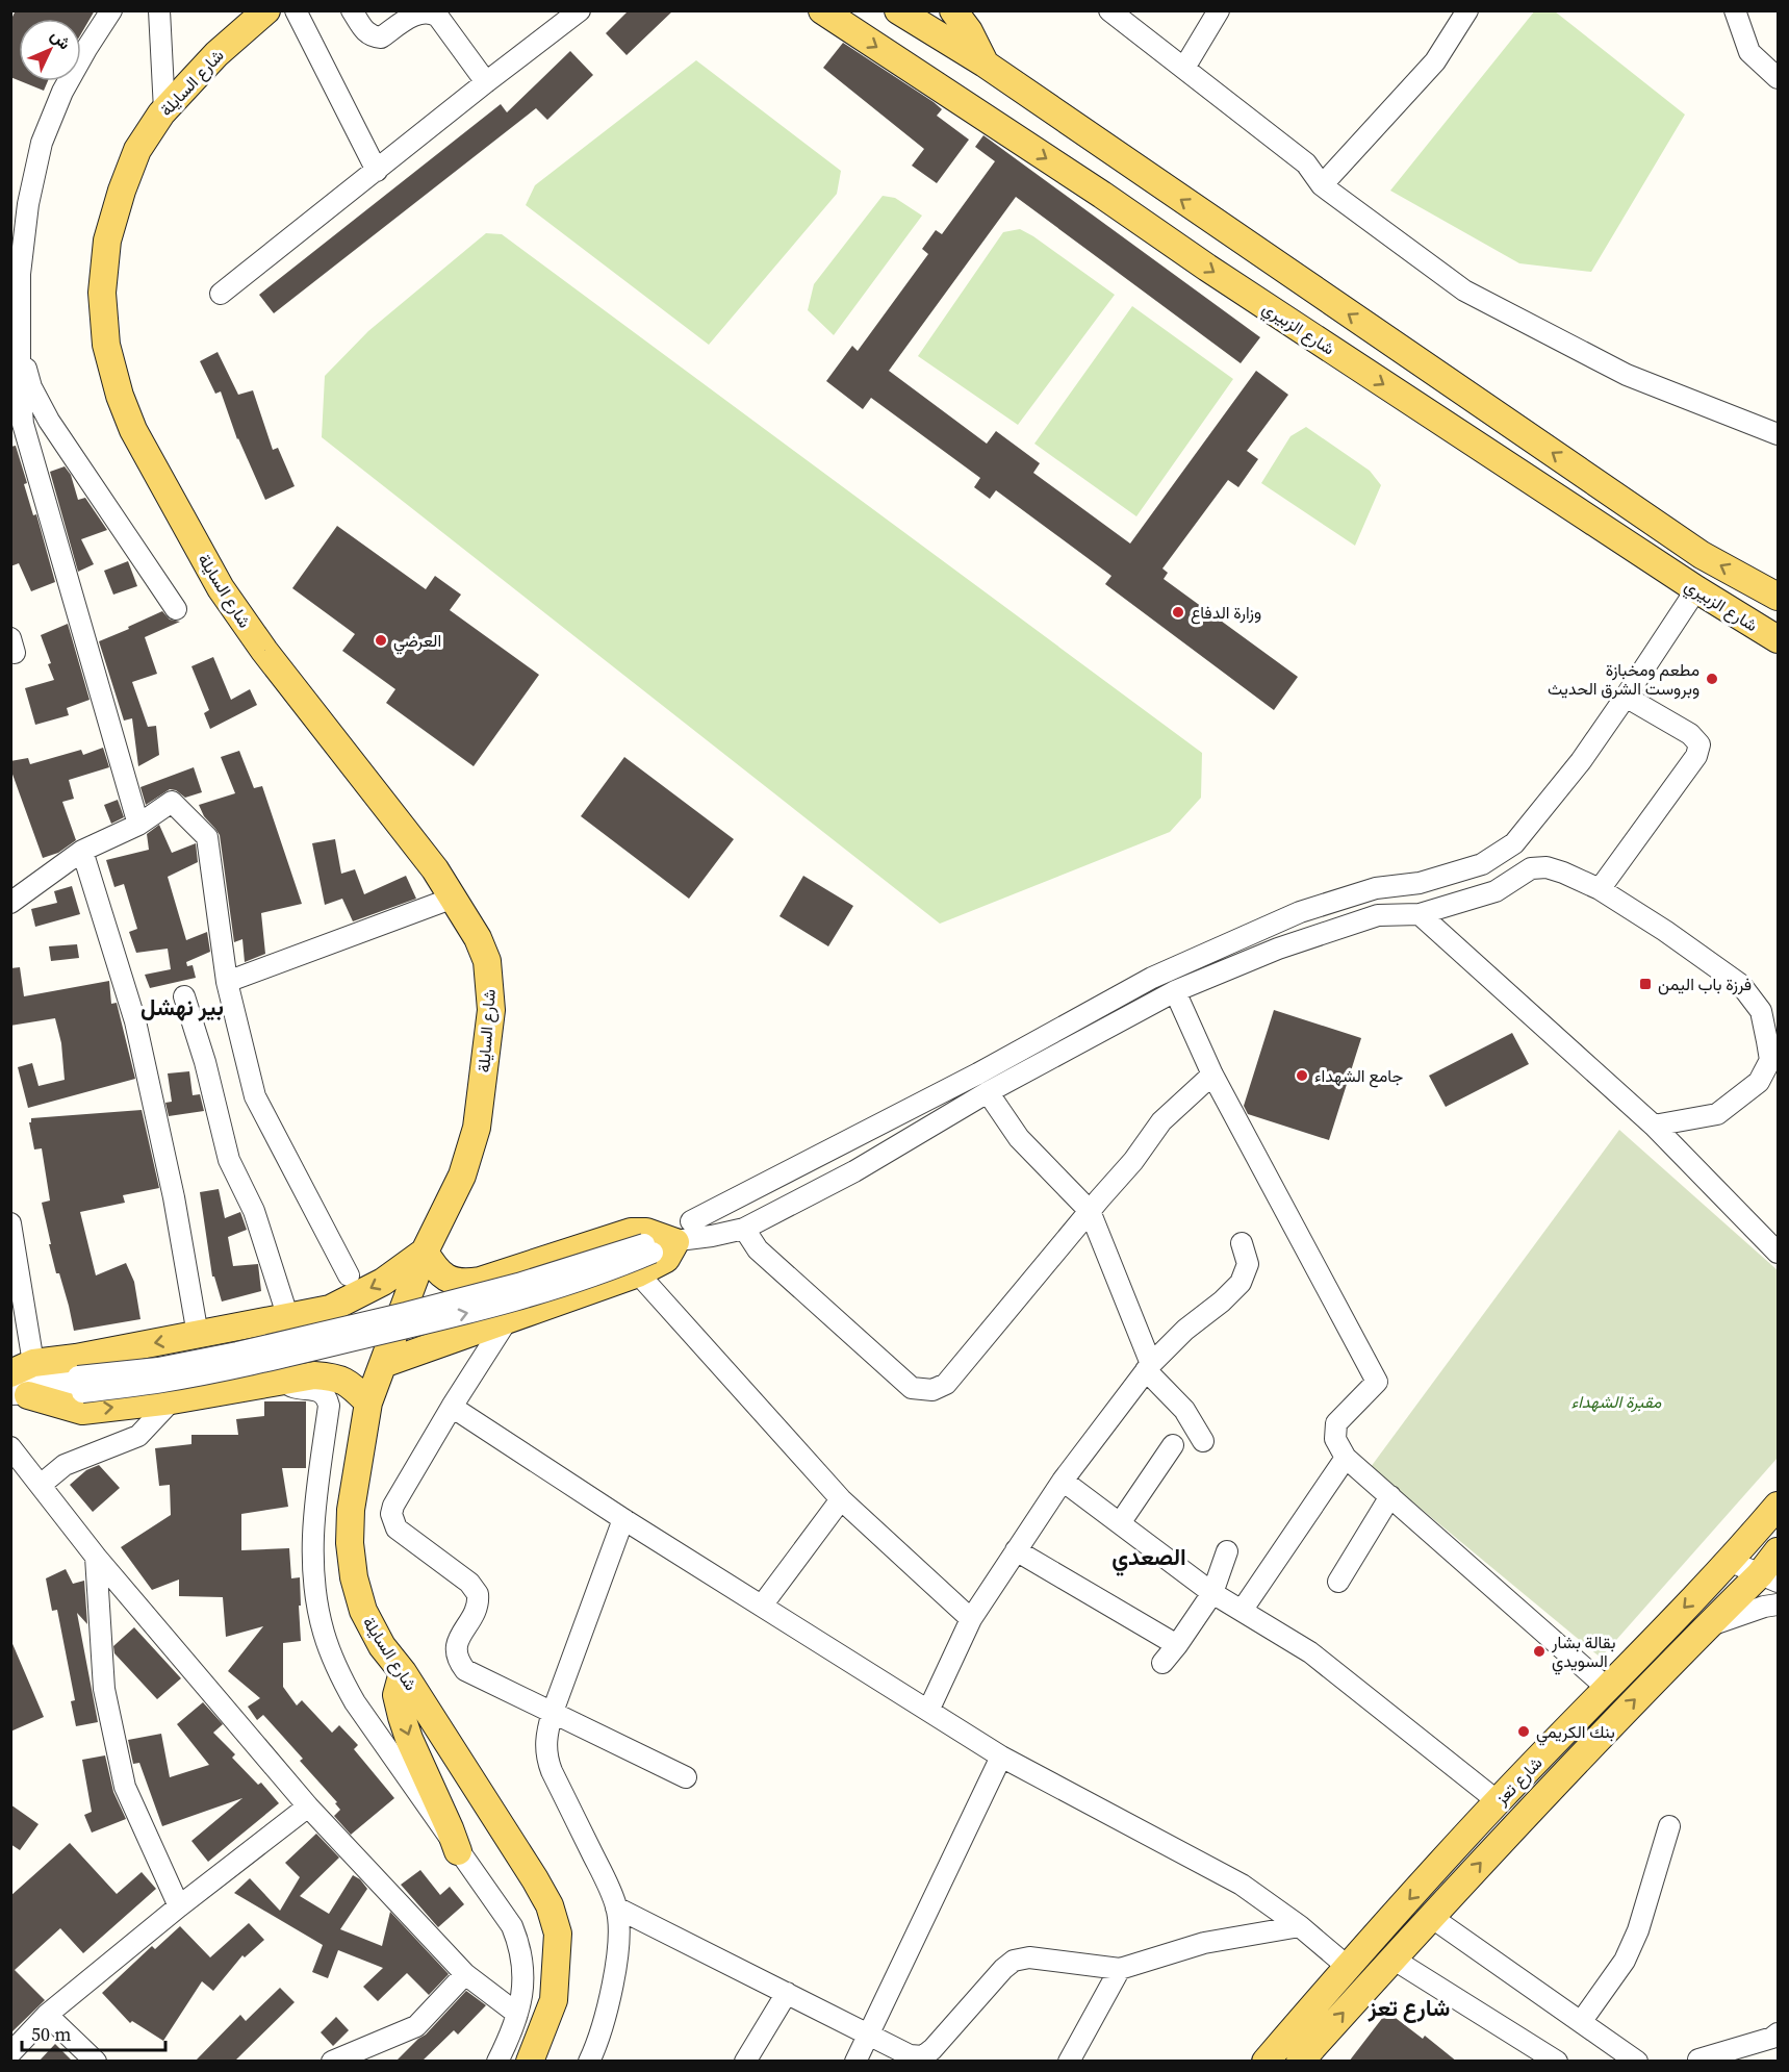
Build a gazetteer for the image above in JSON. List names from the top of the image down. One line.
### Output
{"streets":{"main road":["شارع السايلة","شارع الزبيري","شارع تعز"]},"districts":["بير نهشل","الصعدي","شارع تعز"],"parks":["مقبرة الشهداء"],"places":{"other":["وزارة الدفاع","العرضي","مطعم ومخبازة وبروست الشرق الحديث","جامع الشهداء","بقالة بشار السويدي","بنك الكريمي"],"transit":["فرزة باب اليمن"]},"scale_bar":"50 m","north":"top right"}
